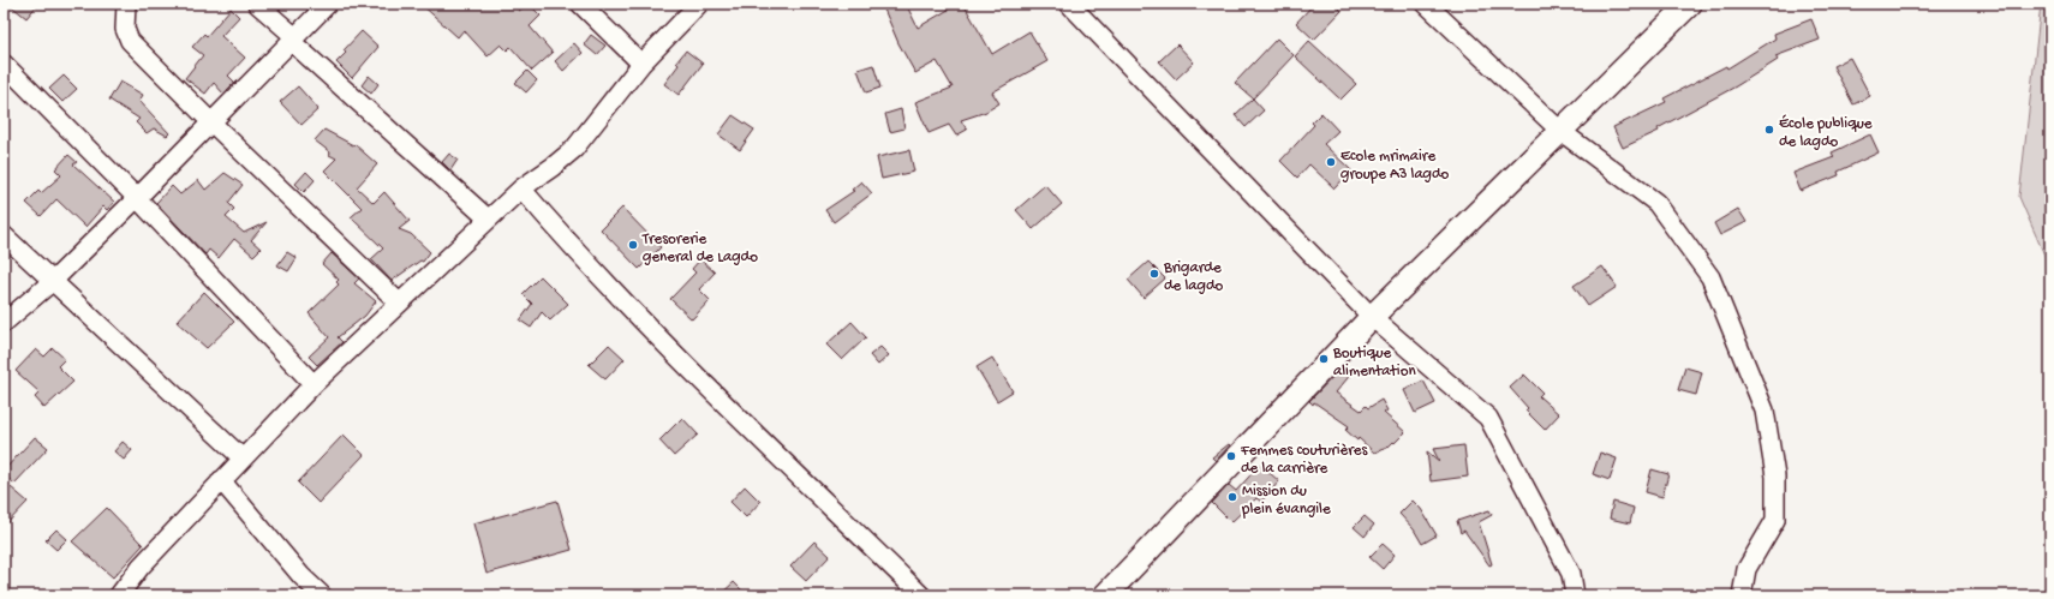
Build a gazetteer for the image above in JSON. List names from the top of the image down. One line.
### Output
{"places":["École publique de lagdo","Ecole mrimaire groupe A3 lagdo","Tresorerie general de Lagdo","Brigarde de lagdo","Boutique alimentation","Femmes couturières de la carrière","Mission du plein évangile"]}
